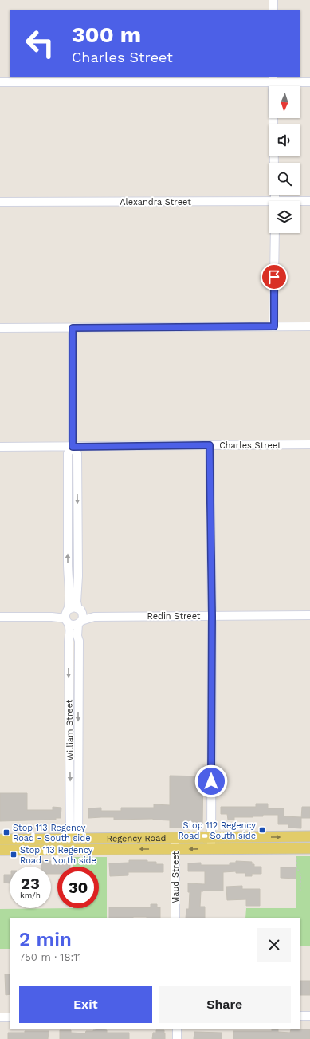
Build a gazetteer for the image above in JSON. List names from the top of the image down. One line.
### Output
{"streets":{"main road":["Regency Road"],"street":["Alexandra Street","Charles Street","Redin Street","William Street","Maud Street"]},"crossings":[["Charles Street","William Street"],["Redin Street","William Street"],["William Street","Regency Road"],["Regency Road","Maud Street"]],"places":{"transit":["Stop 112 Regency Road - South side","Stop 113 Regency Road - South side","Stop 113 Regency Road - North side"]},"north":"bottom","page":{"turn":["300 m","Charles Street"],"speed":"23 km/h","limit":"30","heading":["2 min","750 m · 18:11"],"buttons":["Exit","Share"]}}
